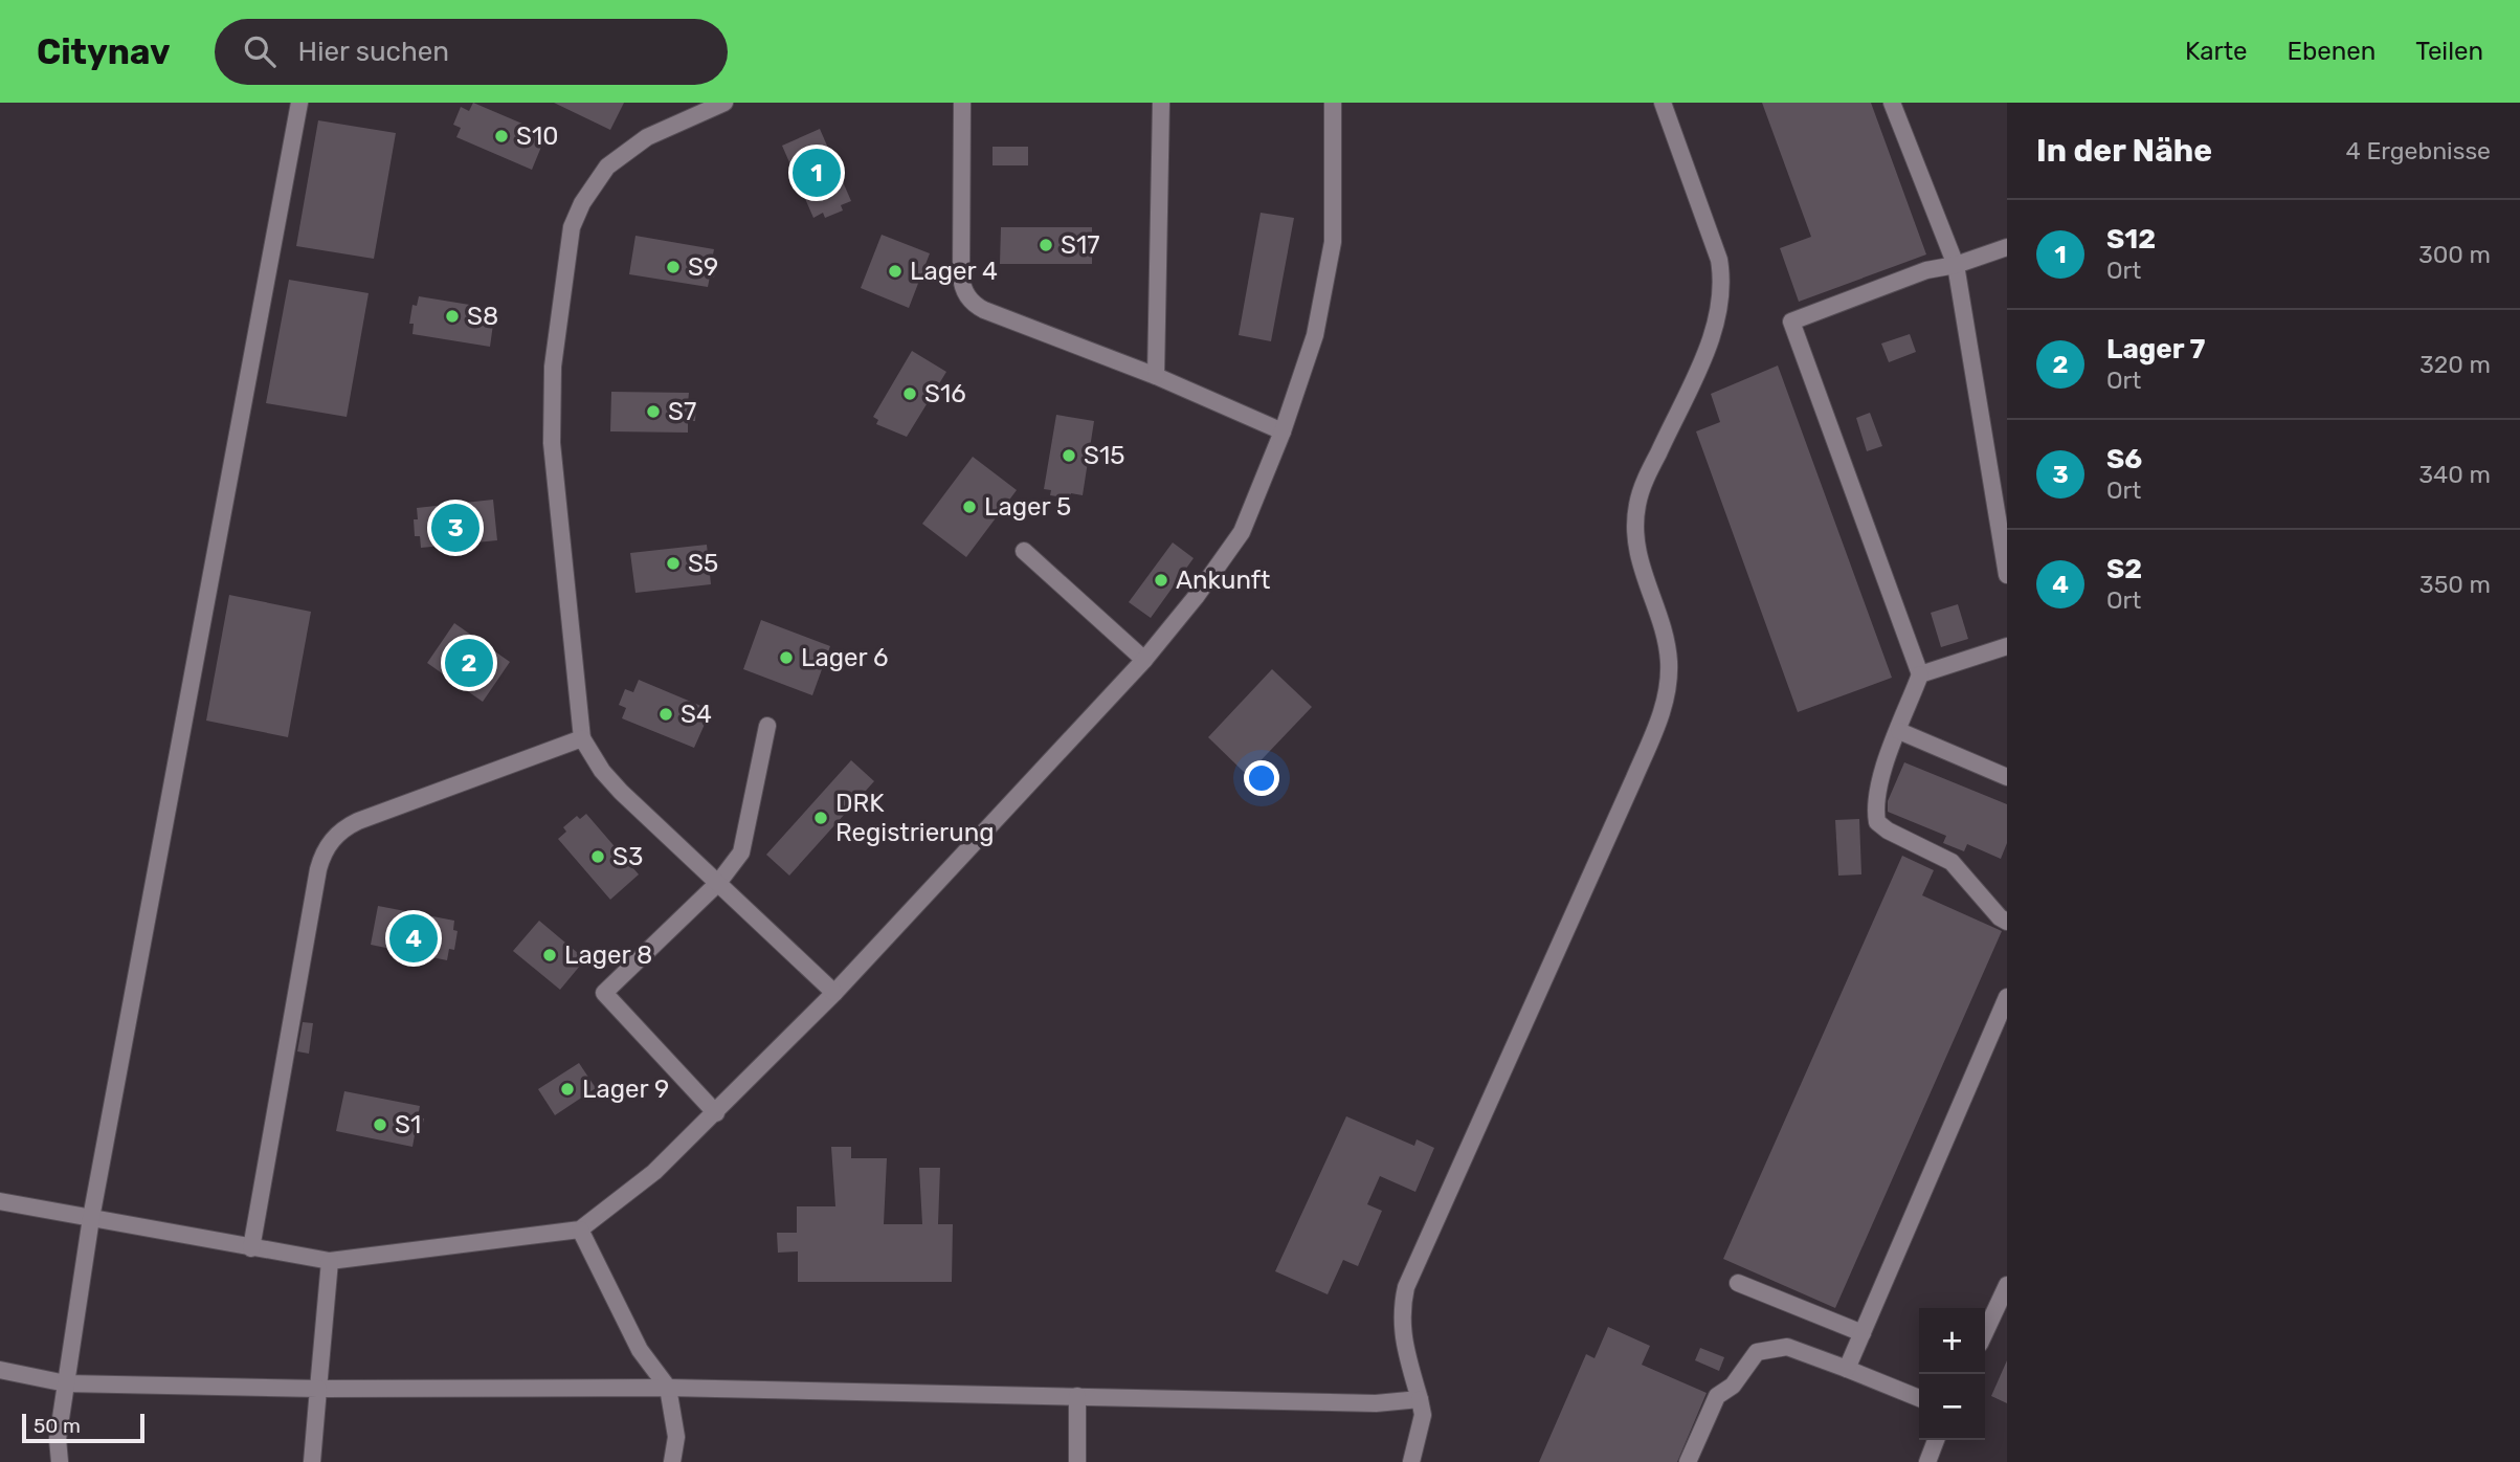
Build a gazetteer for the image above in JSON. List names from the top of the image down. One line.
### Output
{"places":["S10","S17","S9","Lager 4","S8","S16","S7","S15","Lager 5","S5","Ankunft","Lager 6","S4","DRK Registrierung","S3","Lager 8","Lager 9","S1"],"scale_bar":"50 m","page":{"header":"Citynav","search":"Hier suchen","nav":["Karte","Ebenen","Teilen"],"heading":["In der Nähe","4 Ergebnisse"],"pins":["1","3","2","4"],"list":[{"mark":"1","name":"S12","note":"Ort","value":"300 m"},{"mark":"2","name":"Lager 7","note":"Ort","value":"320 m"},{"mark":"3","name":"S6","note":"Ort","value":"340 m"},{"mark":"4","name":"S2","note":"Ort","value":"350 m"}],"map_buttons":["+","−"],"scale":"50 m"}}
